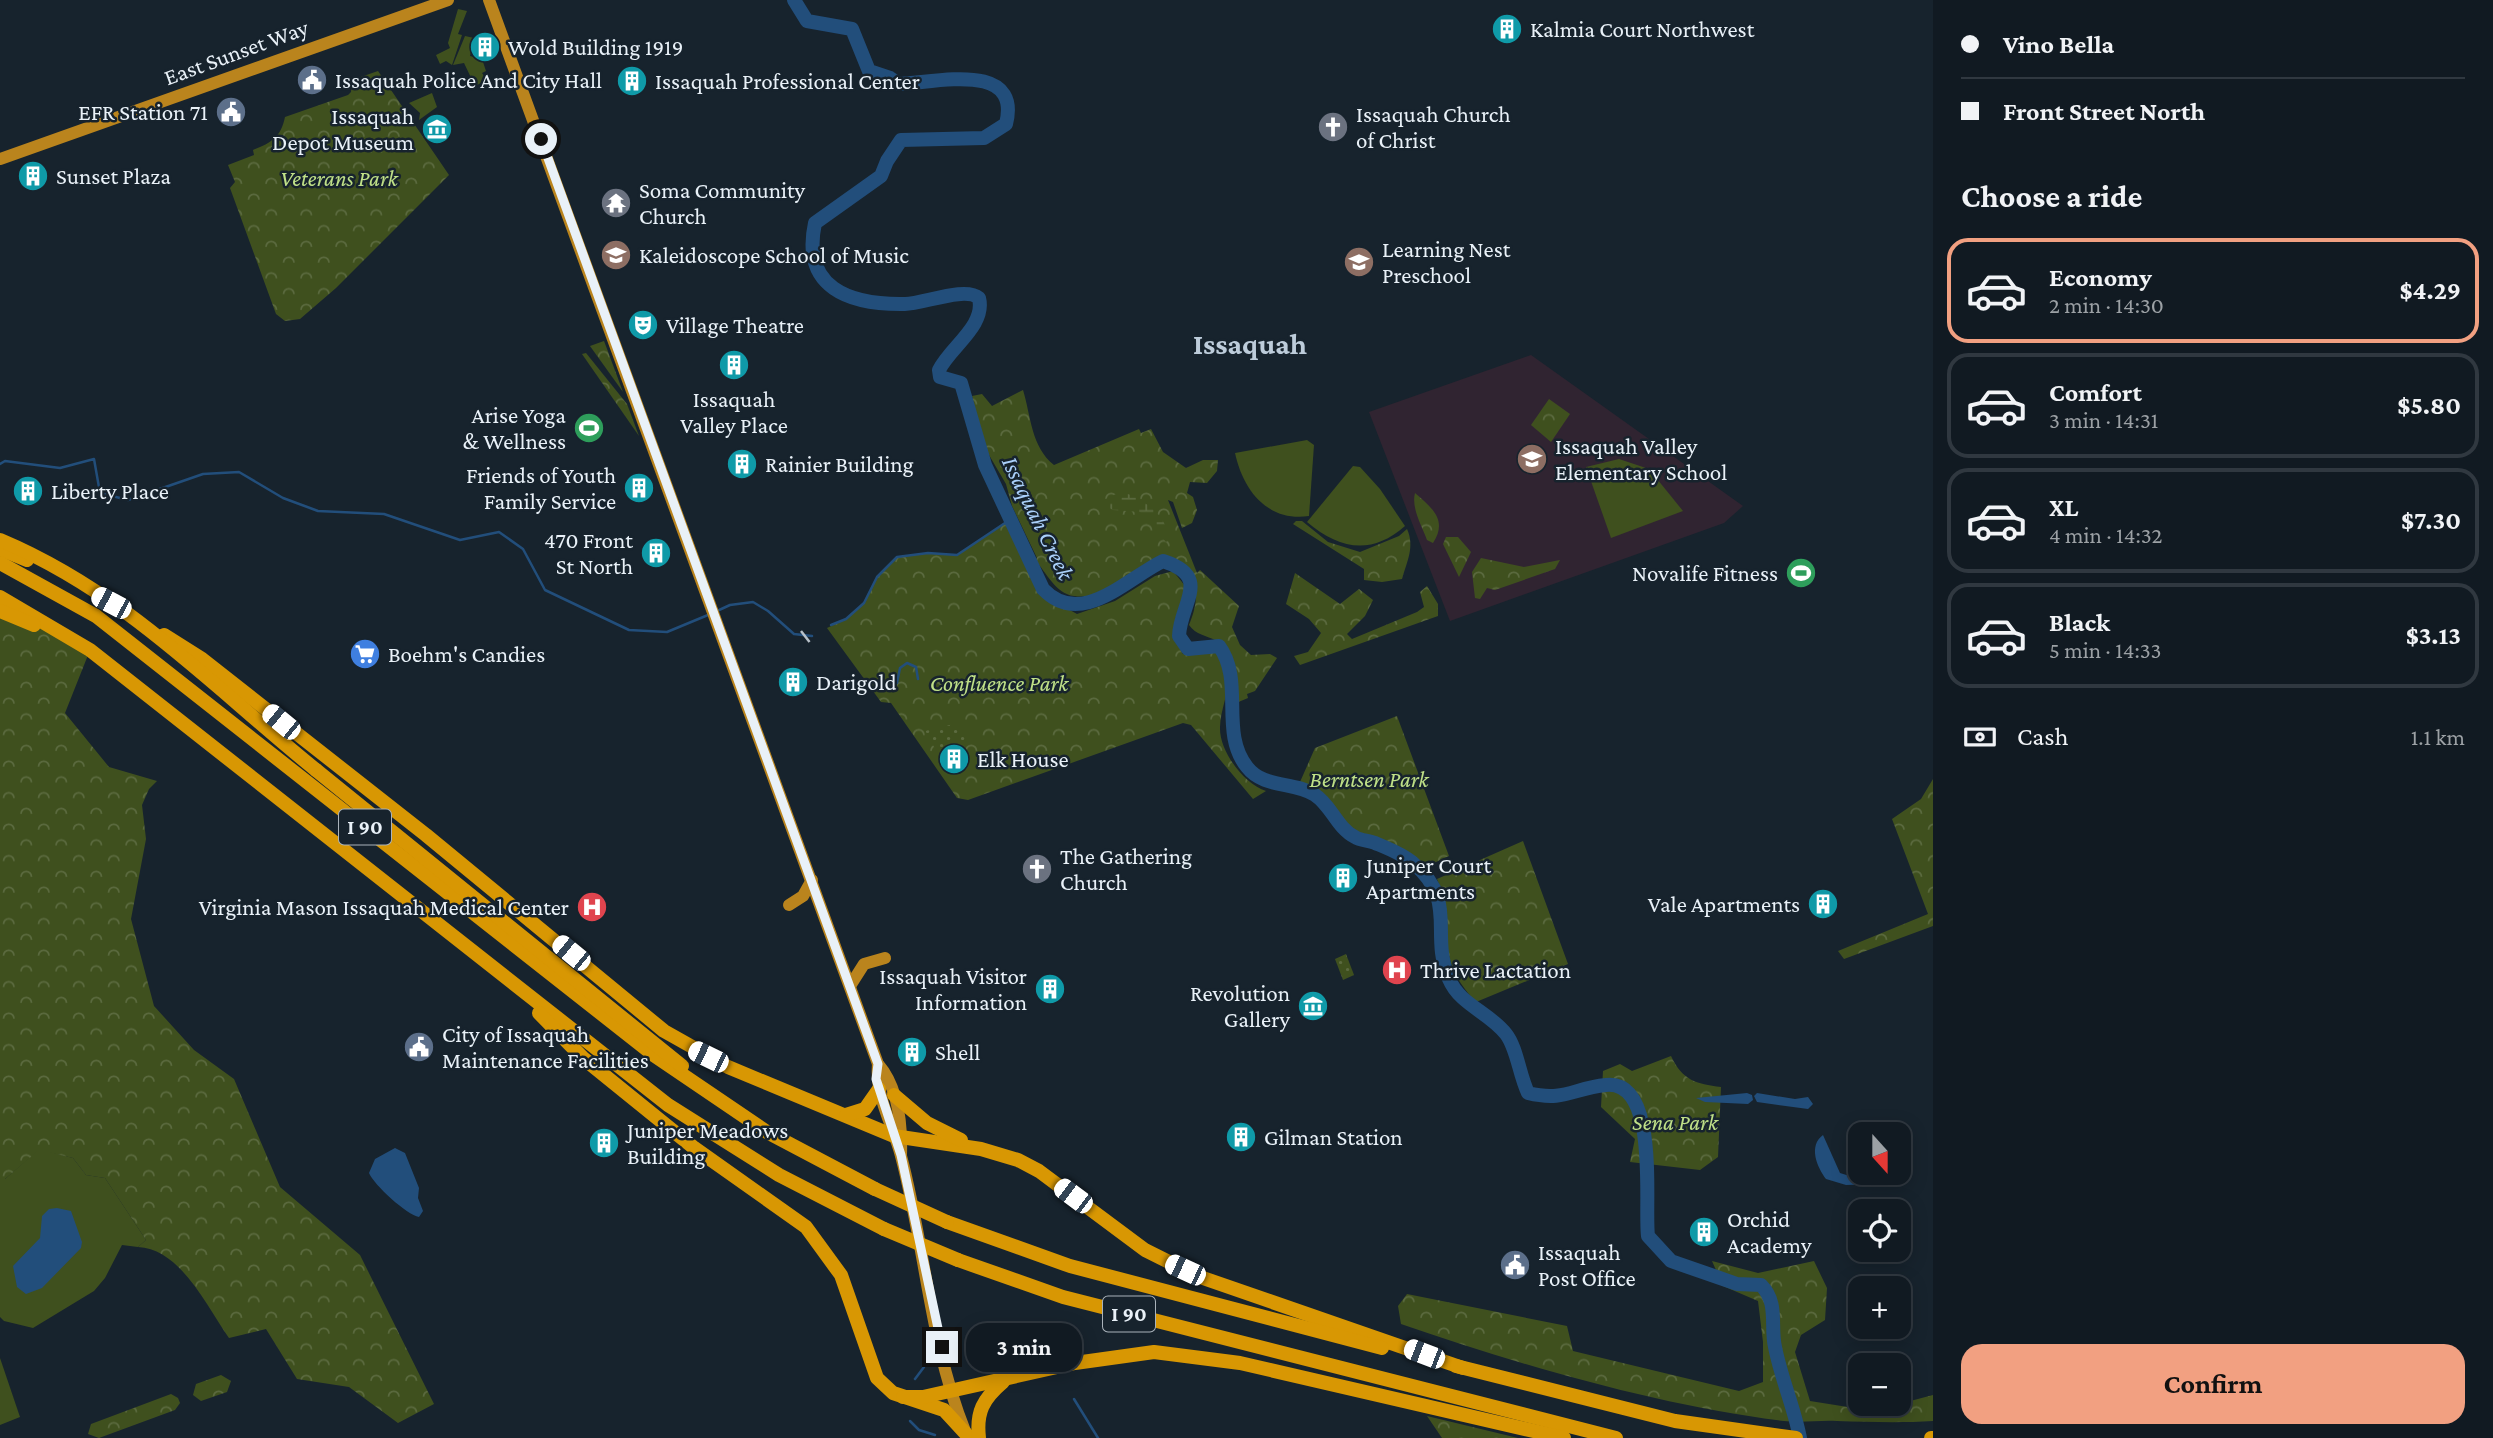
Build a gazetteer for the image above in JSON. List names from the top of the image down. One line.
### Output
{"streets":{"highway":["I 90"],"main road":["East Sunset Way"]},"districts":["Issaquah"],"water":["Issaquah Creek"],"parks":["Veterans Park","Confluence Park","Berntsen Park","Sena Park"],"places":{"building":["Kalmia Court Northwest","Wold Building 1919","Issaquah Professional Center","Sunset Plaza","Issaquah Valley Place","Rainier Building","Friends of Youth Family Service","Liberty Place","470 Front St North","Darigold","Elk House","Juniper Court Apartments","Vale Apartments","Issaquah Visitor Information","Shell","Gilman Station","Juniper Meadows Building","Orchid Academy"],"public building":["Issaquah Police And City Hall","EFR Station 71","City of Issaquah Maintenance Facilities","Issaquah Post Office"],"church":["Issaquah Church of Christ","The Gathering Church"],"museum":["Issaquah Depot Museum","Revolution Gallery"],"temple":["Soma Community Church"],"school or university":["Kaleidoscope School of Music","Learning Nest Preschool","Issaquah Valley Elementary School"],"theatre":["Village Theatre"],"sports":["Arise Yoga & Wellness","Novalife Fitness"],"supermarket":["Boehm's Candies"],"hospital":["Virginia Mason Issaquah Medical Center","Thrive Lactation"]},"north":"bottom","page":{"banner":["Vino Bella","Front Street North"],"heading":"Choose a ride","list":[{"name":"Economy","note":"2 min · 14:30","value":"$4.29"},{"name":"Comfort","note":"3 min · 14:31","value":"$5.80"},{"name":"XL","note":"4 min · 14:32","value":"$7.30"},{"name":"Black","note":"5 min · 14:33","value":"$3.13"}],"pay":["Cash","1.1 km"],"map_buttons":["+","−"],"bubble":"3 min","buttons":"Confirm"}}
